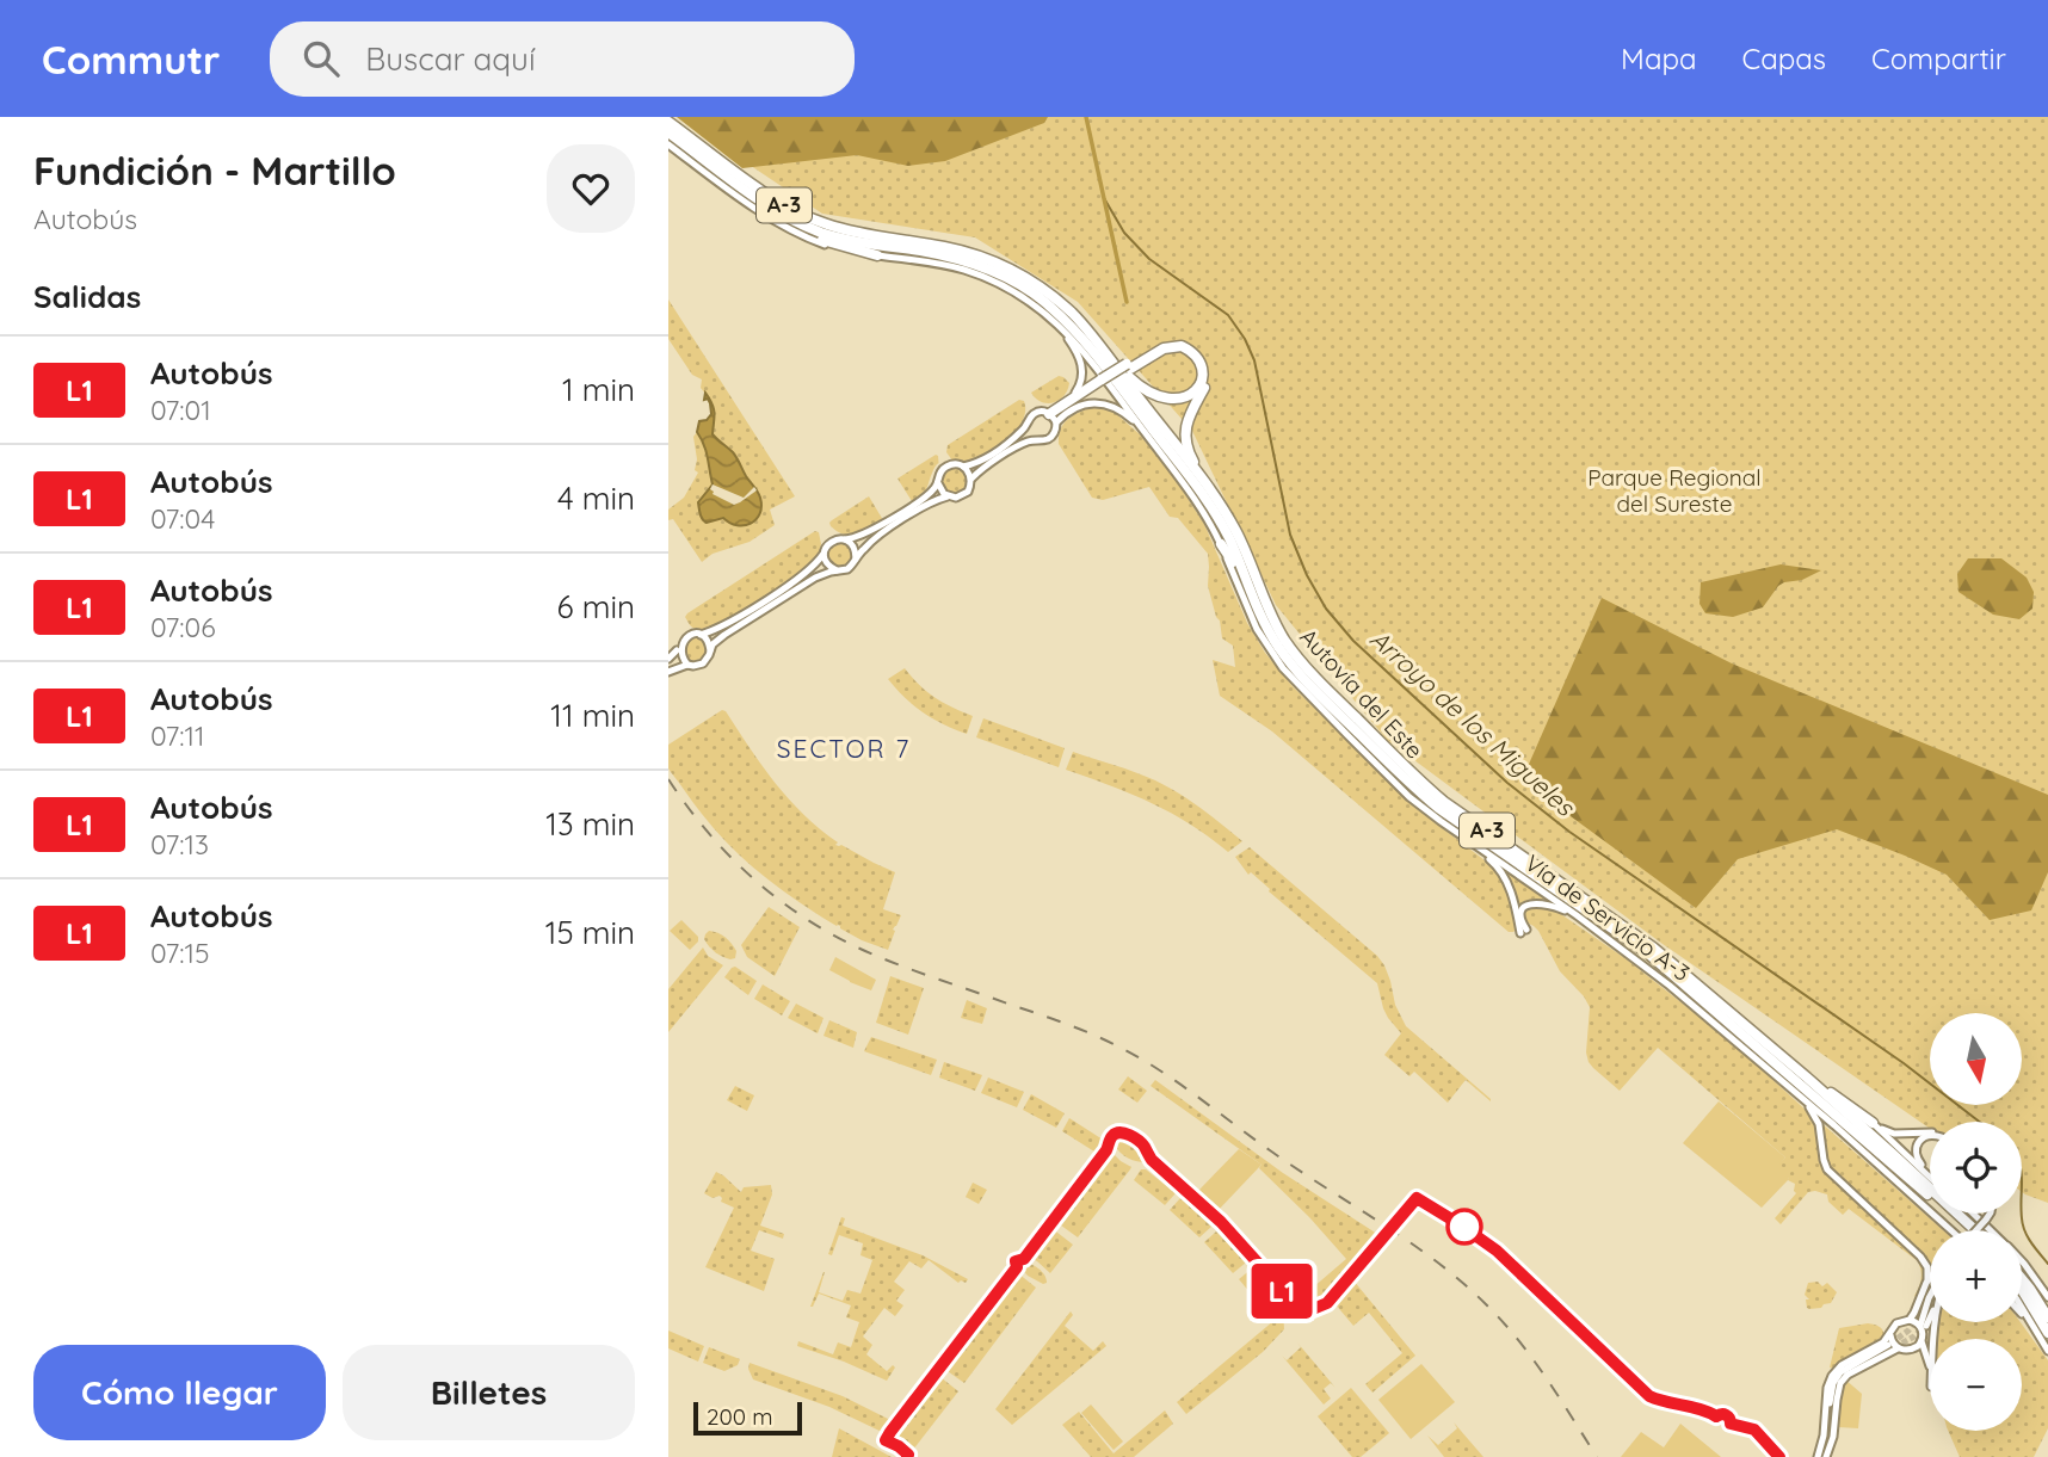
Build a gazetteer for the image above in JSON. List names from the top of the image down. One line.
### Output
{"streets":{"highway":["A-3","Autovía del Este"],"main road":["Vía de Servicio A-3"]},"districts":["SECTOR 7"],"water":["Arroyo de los Migueles"],"parks":["Parque Regional del Sureste"],"lines":["bus line L1"],"scale_bar":"200 m","north":"bottom","page":{"header":"Commutr","search":"Buscar aquí","nav":["Mapa","Capas","Compartir"],"heading":[["Fundición - Martillo","Autobús"],"Salidas"],"on_map":"L1","list":[{"mark":"L1","name":"Autobús","note":"07:01","value":"1 min"},{"mark":"L1","name":"Autobús","note":"07:04","value":"4 min"},{"mark":"L1","name":"Autobús","note":"07:06","value":"6 min"},{"mark":"L1","name":"Autobús","note":"07:11","value":"11 min"},{"mark":"L1","name":"Autobús","note":"07:13","value":"13 min"},{"mark":"L1","name":"Autobús","note":"07:15","value":"15 min"}],"map_buttons":["+","−"],"buttons":["Cómo llegar","Billetes"],"scale":"200 m"}}
